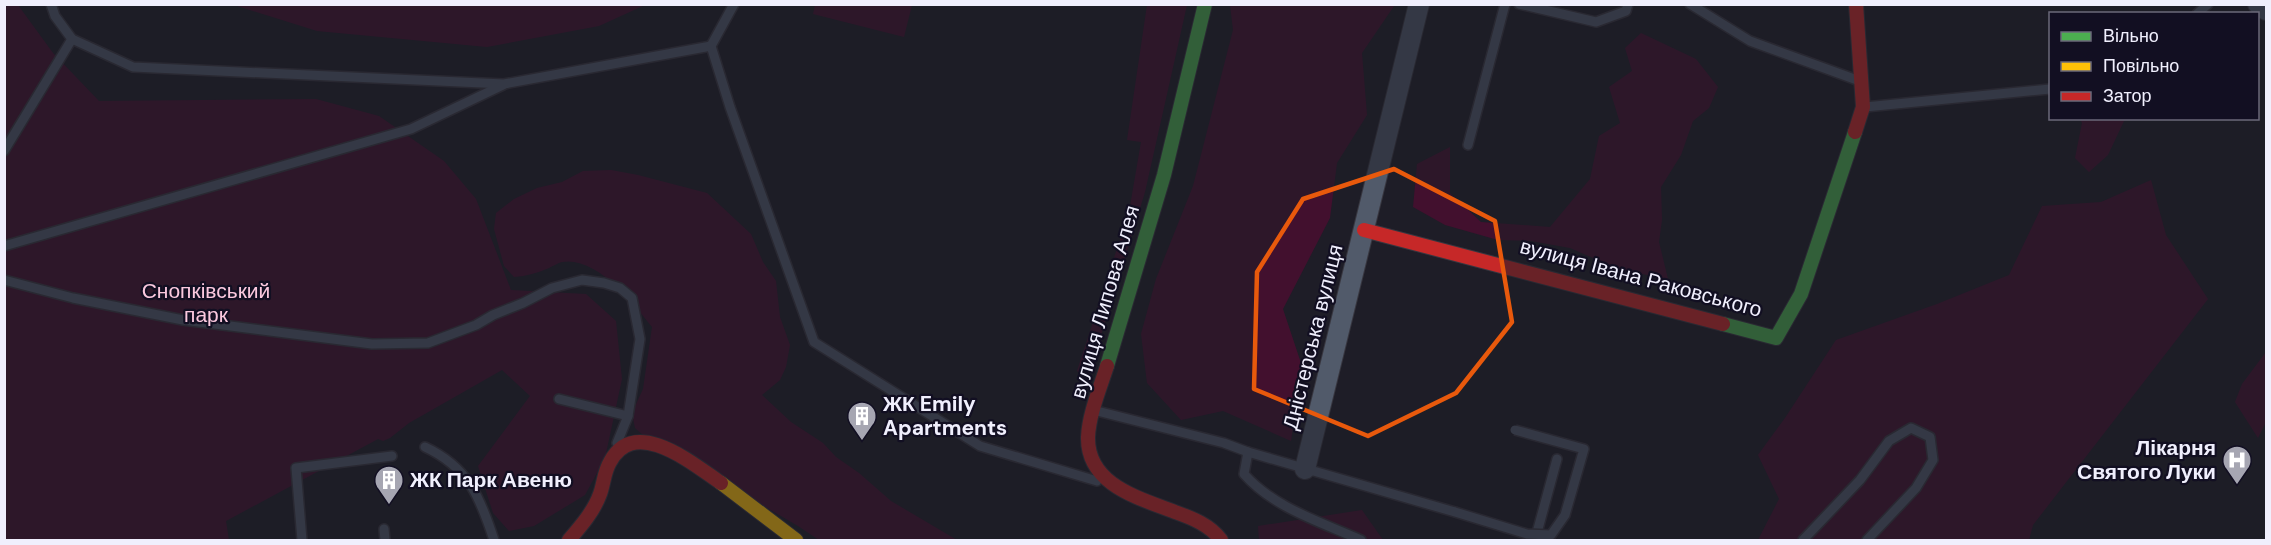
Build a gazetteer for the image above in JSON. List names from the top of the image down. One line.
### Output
{"streets":{"street":["вулиця Івана Раковського","вулиця Липова Алея","Дністерська вулиця"]},"crossings":[["вулиця Івана Раковського","Дністерська вулиця"]],"parks":["Снопківський парк"],"places":{"building":["ЖК Emily Apartments","ЖК Парк Авеню"],"hospital":["Лікарня Святого Луки"]},"legend":["Вільно","Повільно","Затор"]}
